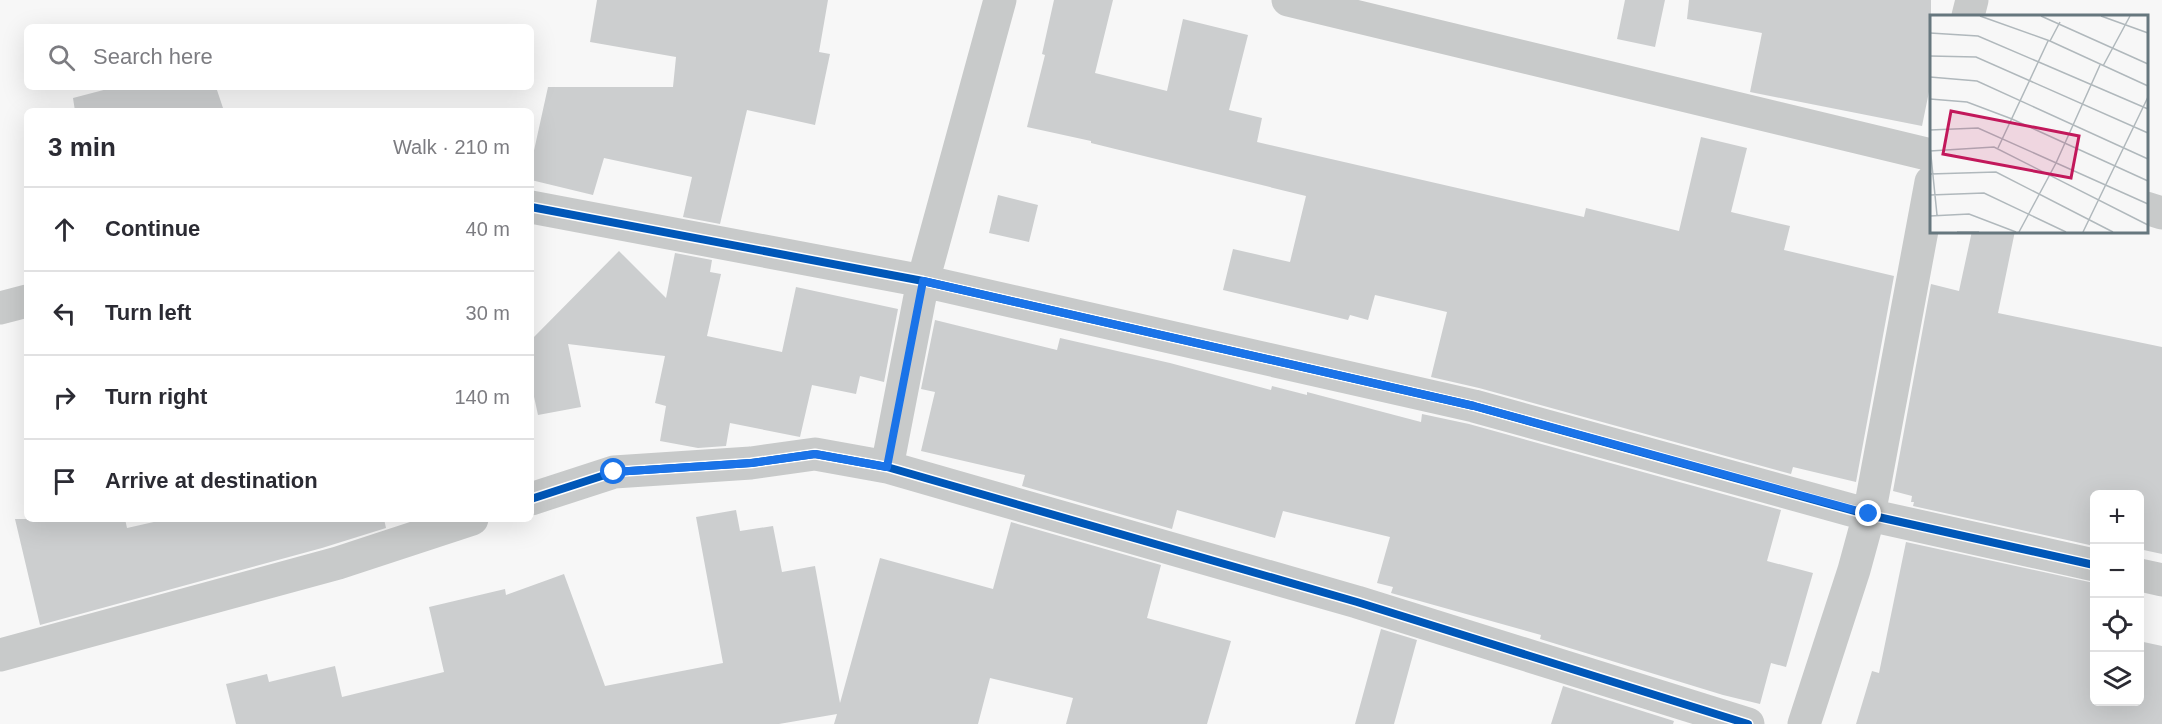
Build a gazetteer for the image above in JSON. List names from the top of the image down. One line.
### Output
{"page":{"search":"Search here","heading":["3 min","Walk · 210 m"],"list":[["Continue","40 m"],["Turn left","30 m"],["Turn right","140 m"],"Arrive at destination"],"map_buttons":["+","−"]}}
